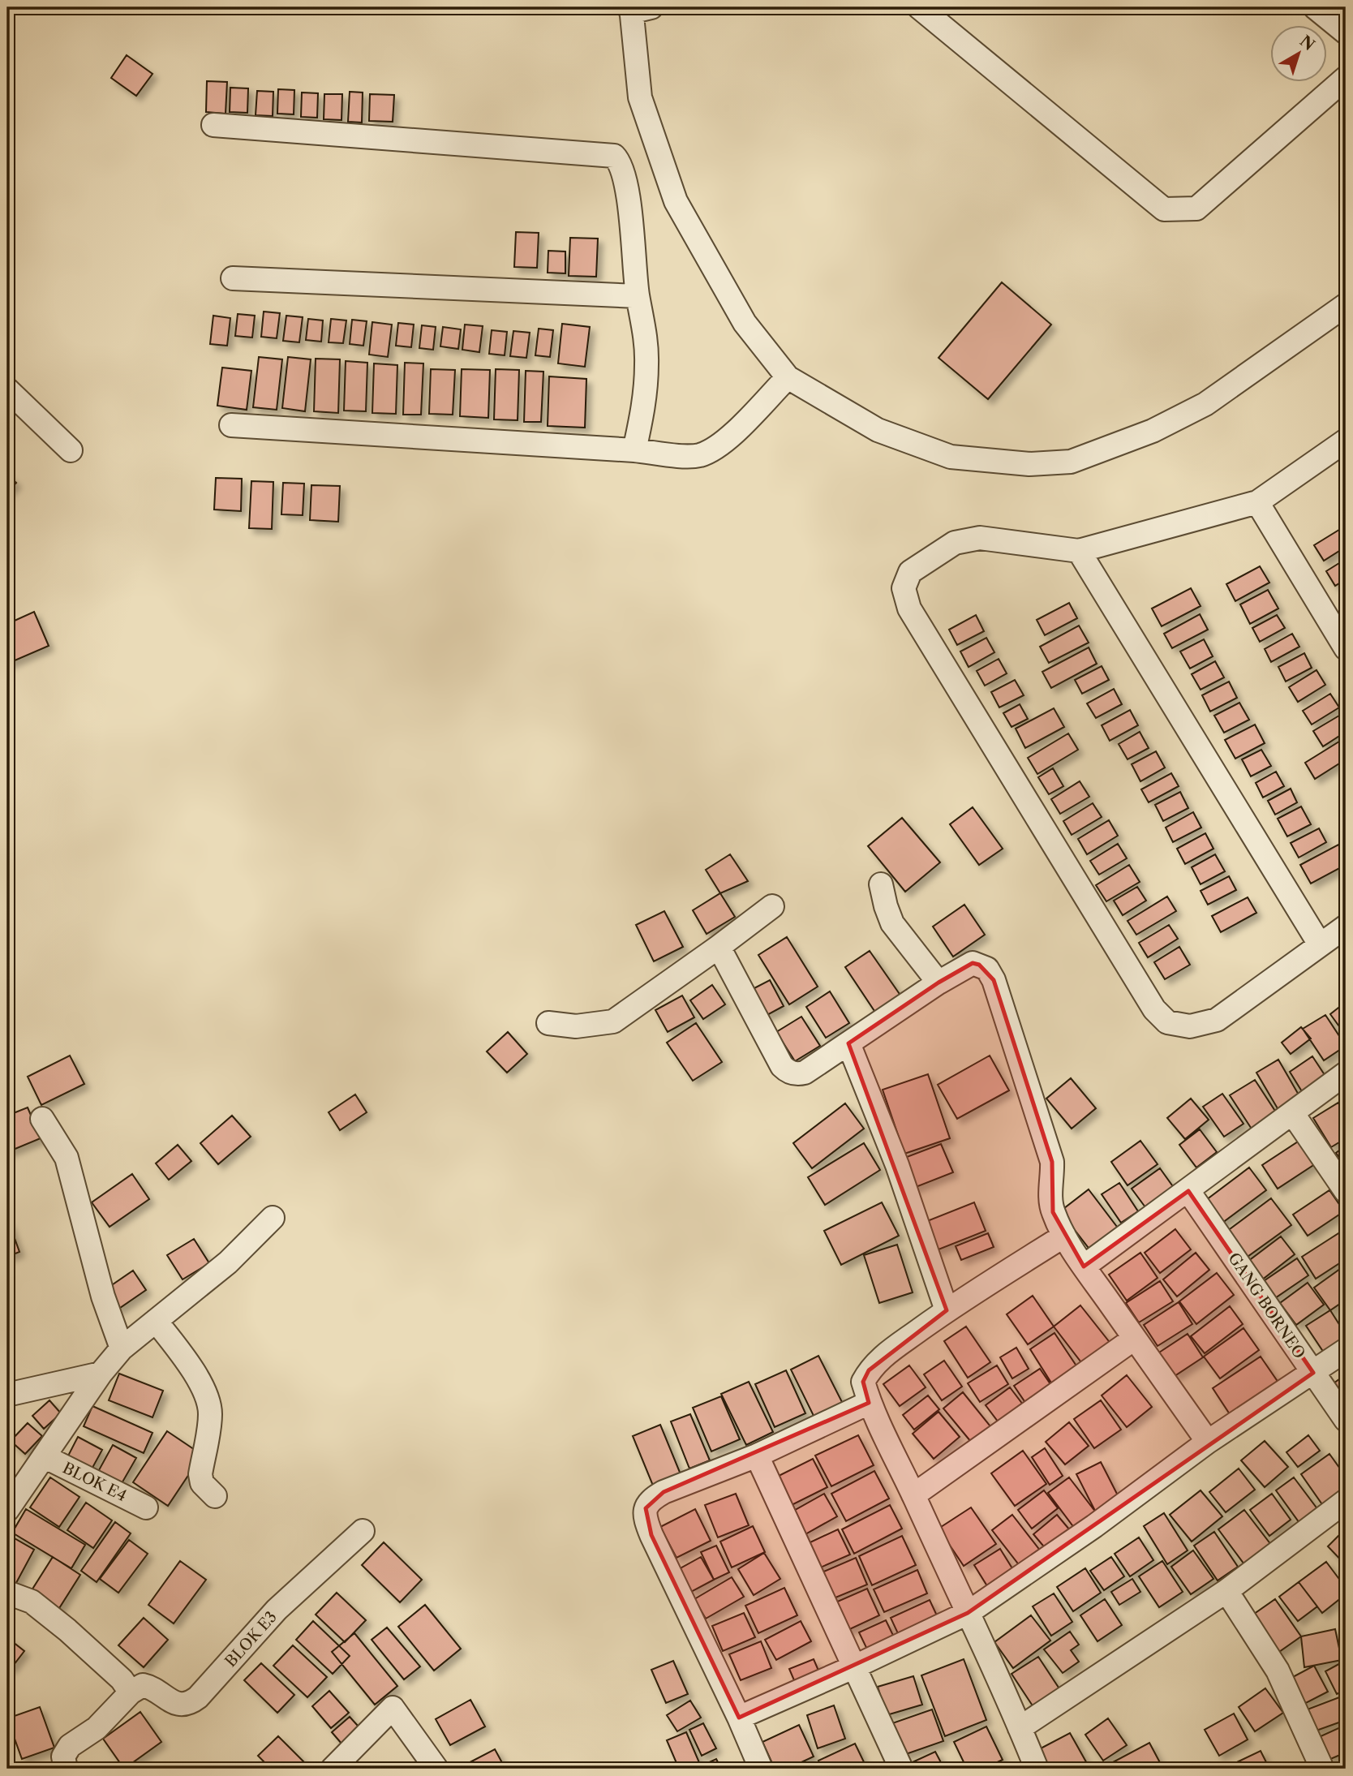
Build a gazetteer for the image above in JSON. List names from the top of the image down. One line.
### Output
{"streets":{"street":["GANG BORNEO","BLOK E4","BLOK E3"]},"north":"top right"}
